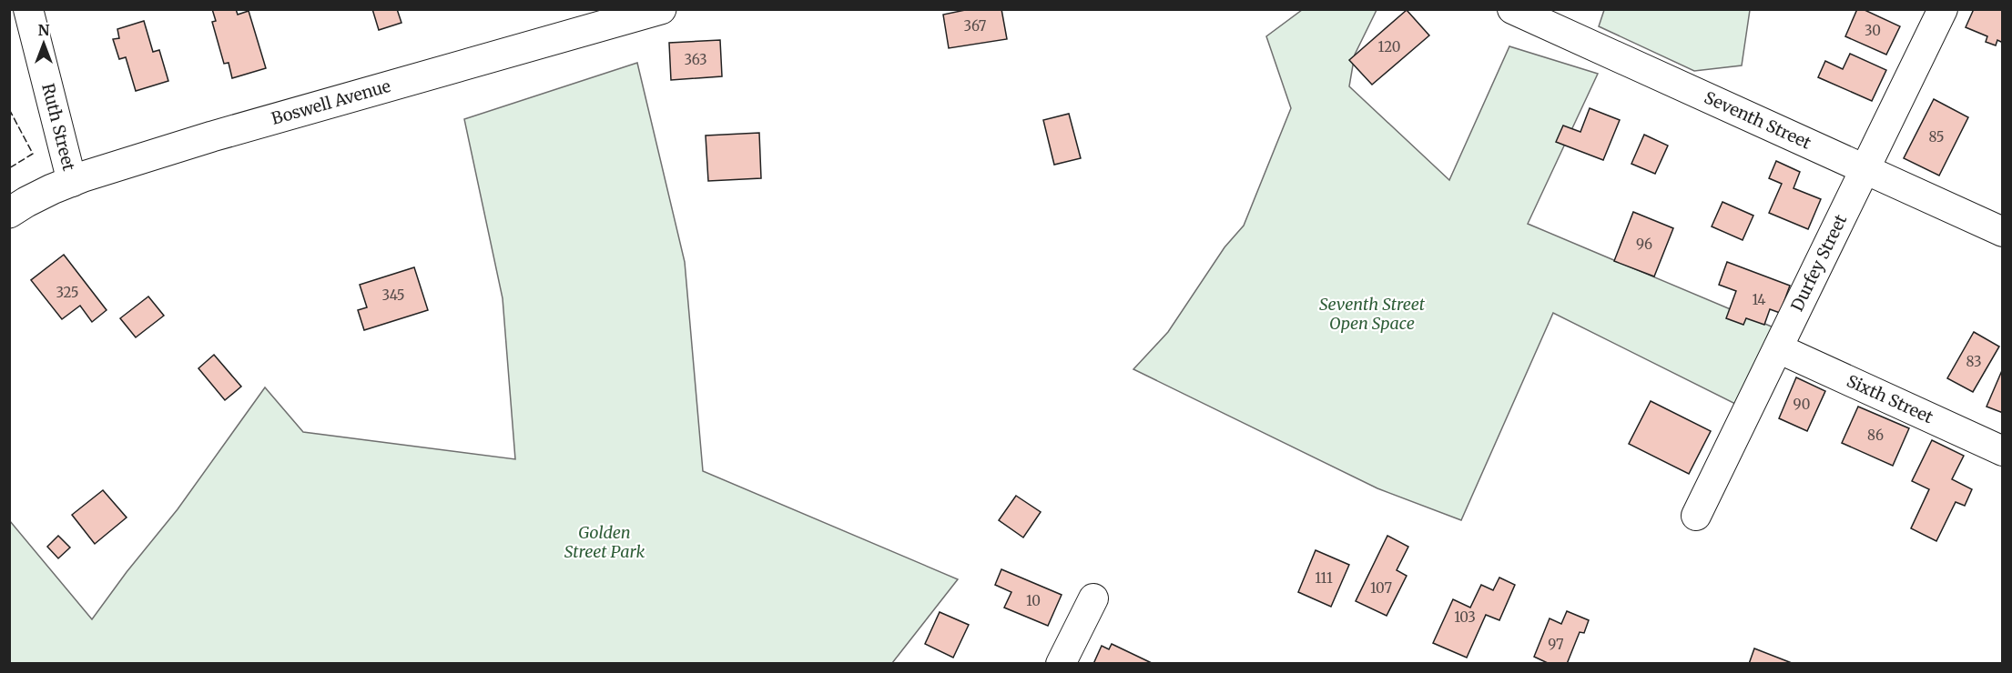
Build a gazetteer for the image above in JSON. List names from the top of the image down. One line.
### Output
{"streets":{"street":["Boswell Avenue","Seventh Street","Ruth Street","Durfey Street","Sixth Street"]},"crossings":[["Boswell Avenue","Ruth Street"],["Seventh Street","Durfey Street"],["Durfey Street","Sixth Street"]],"parks":["Seventh Street Open Space","Golden Street Park"],"house_numbers":["367","30","120","363","85","96","325","345","14","83","90","86","111","107","10","103","97"],"north":"top"}
